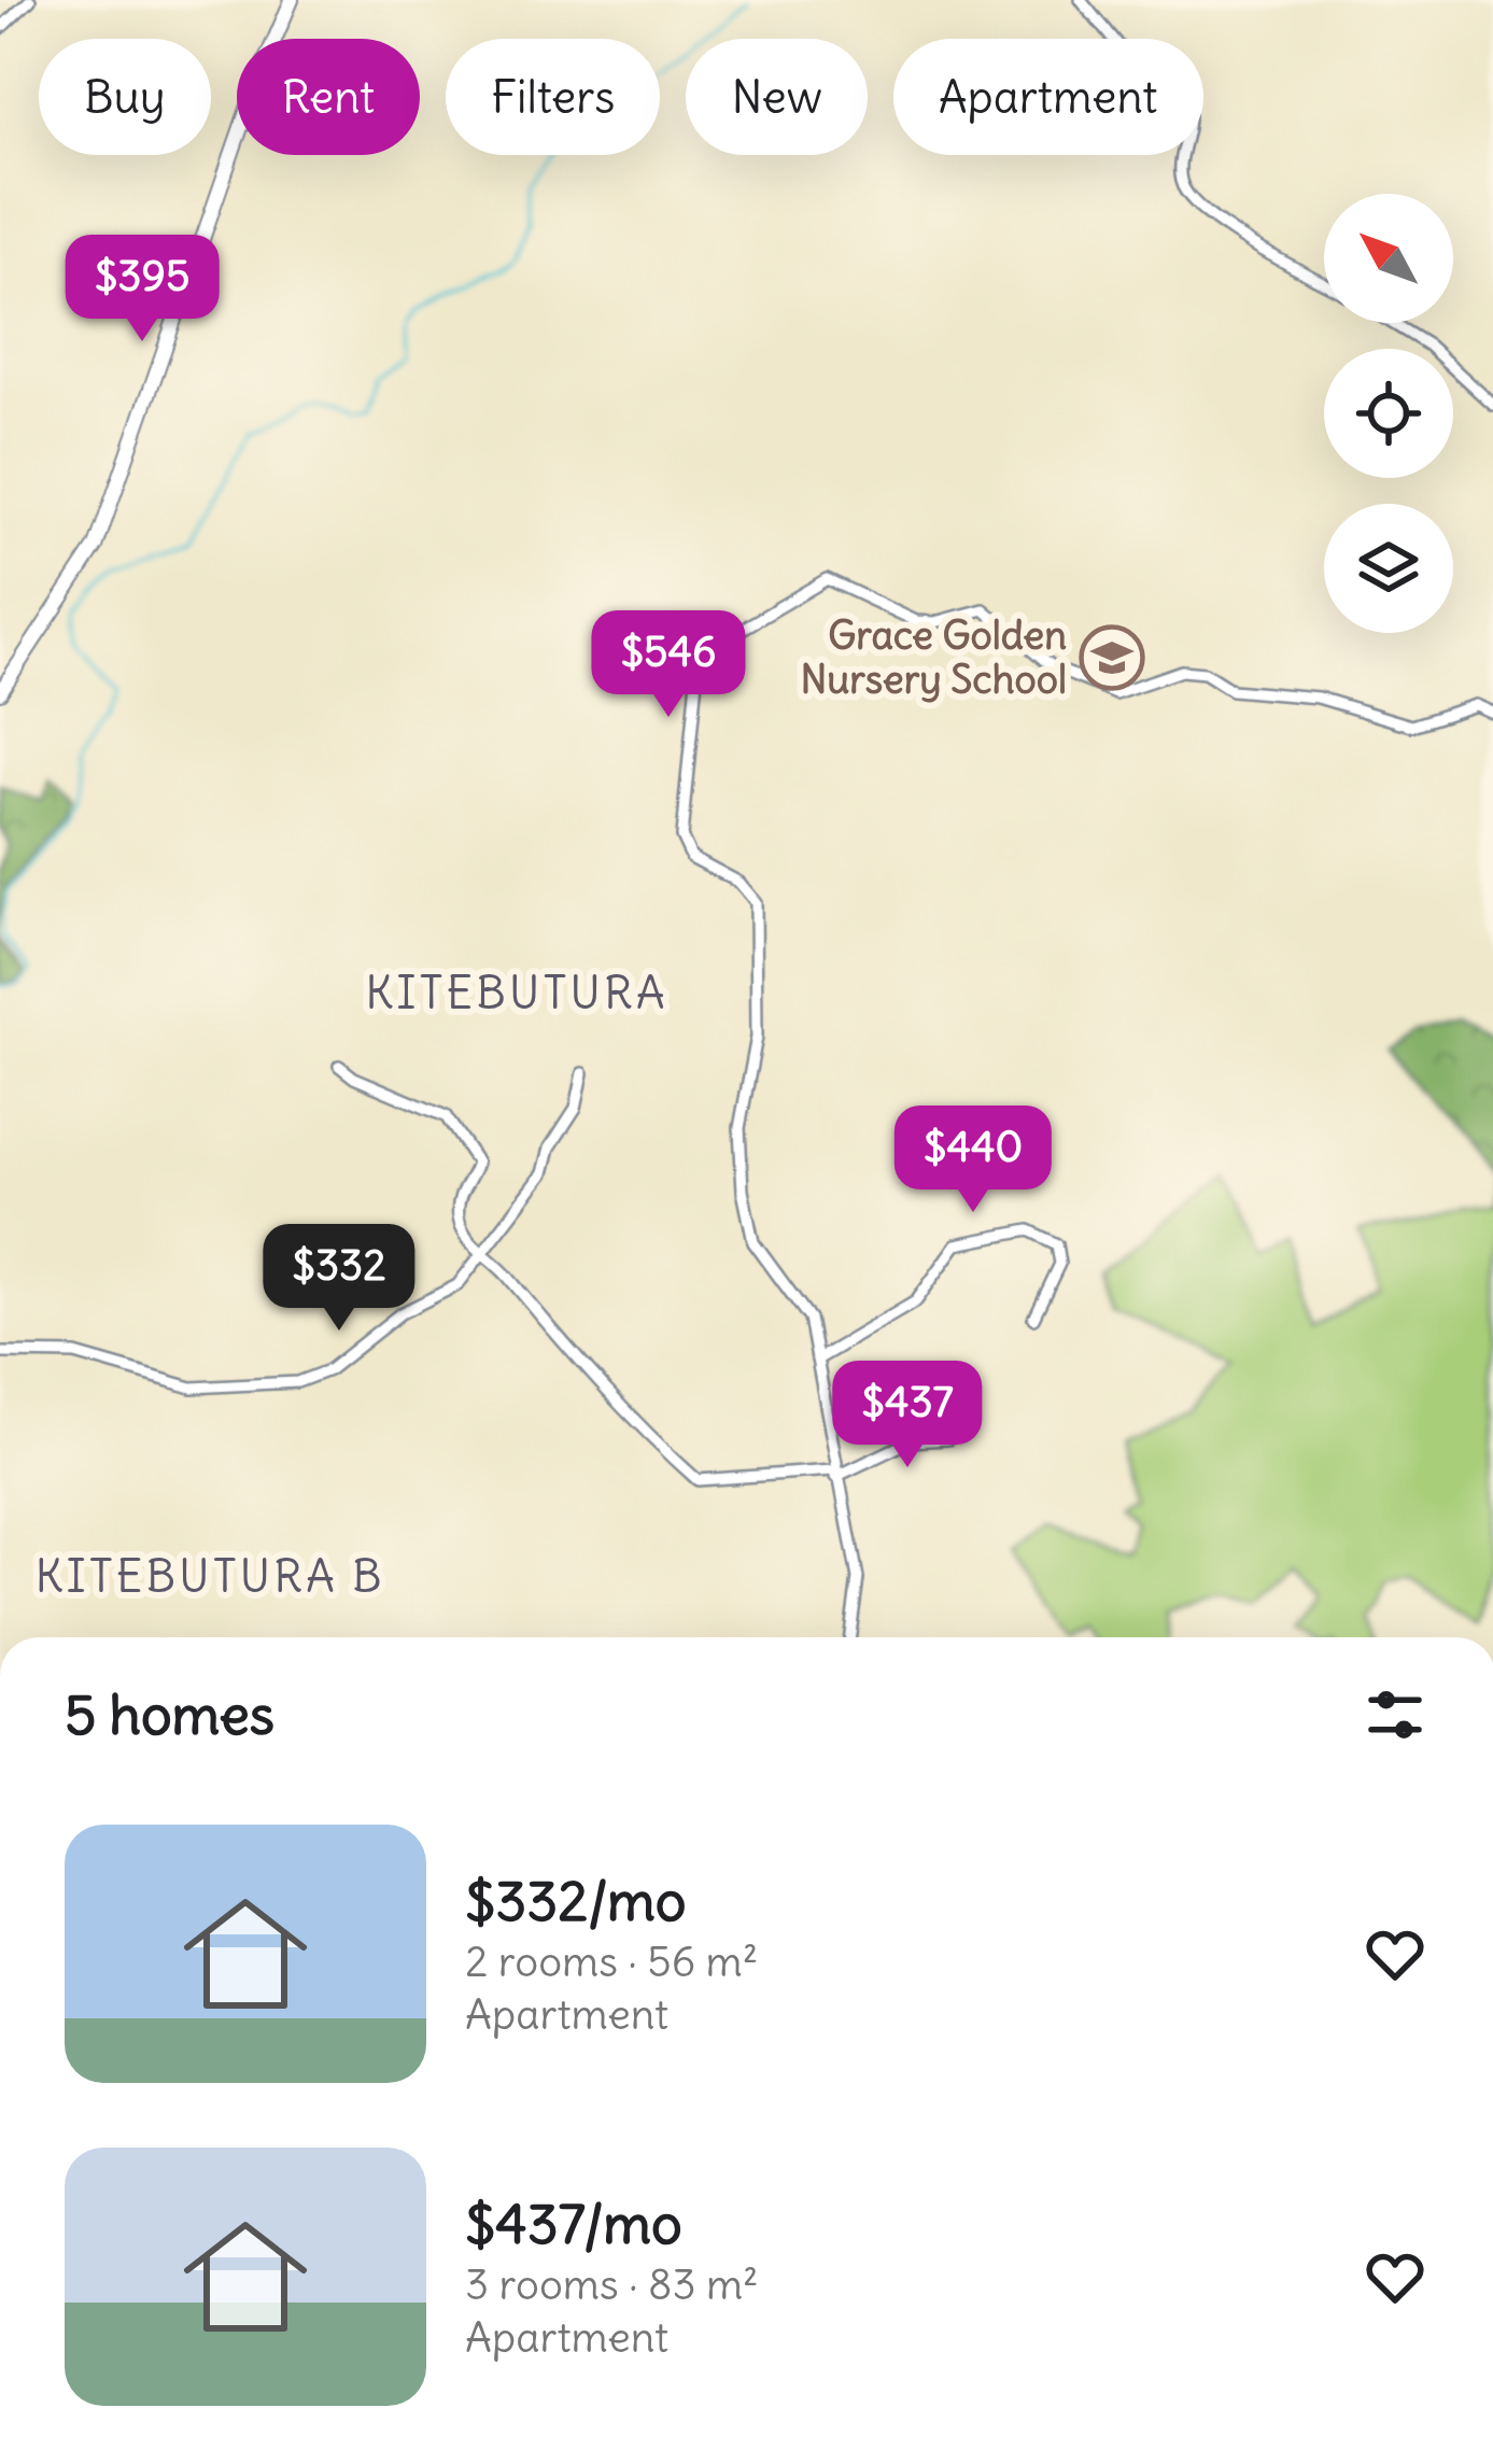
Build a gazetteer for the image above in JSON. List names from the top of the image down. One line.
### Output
{"districts":["KITEBUTURA","KITEBUTURA B"],"places":{"school or university":["Grace Golden Nursery School"]},"north":"top left","page":{"chip":["Buy","Rent","Filters","New","Apartment"],"price":["$395","$546","$440","$332","$437"],"heading":"5 homes","list":[{"name":"$332/mo","note":"2 rooms · 56 m² · Apartment"},{"name":"$437/mo","note":"3 rooms · 83 m² · Apartment"}]}}
